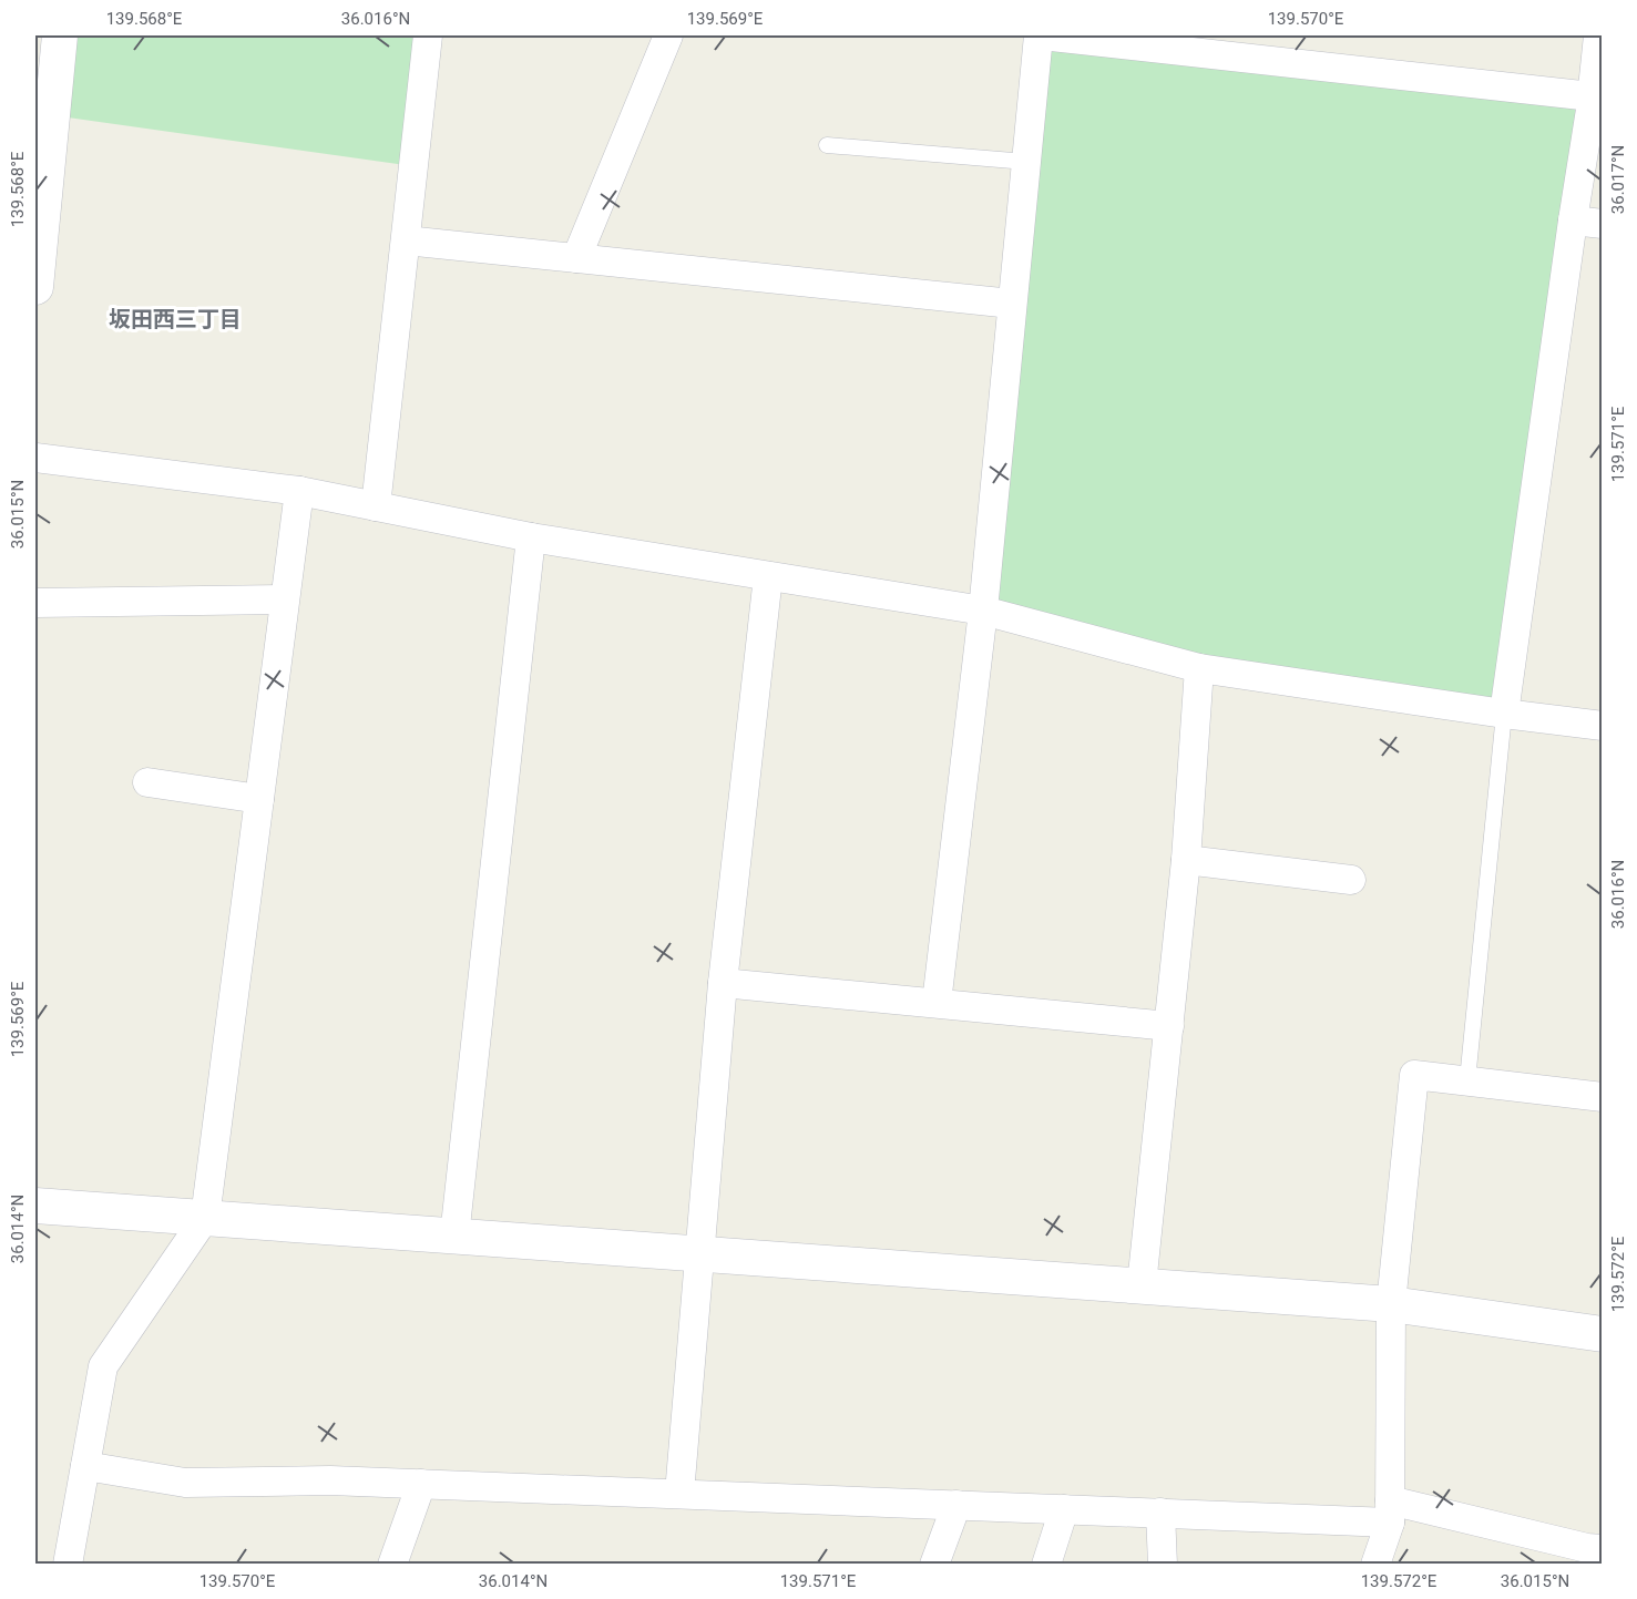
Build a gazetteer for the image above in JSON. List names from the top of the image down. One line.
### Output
{"districts":["坂田西三丁目"],"coordinates":["139.568°E","36.016°N","139.569°E","139.570°E","36.017°N","139.571°E","36.015°N","36.014°N","139.572°E"]}
